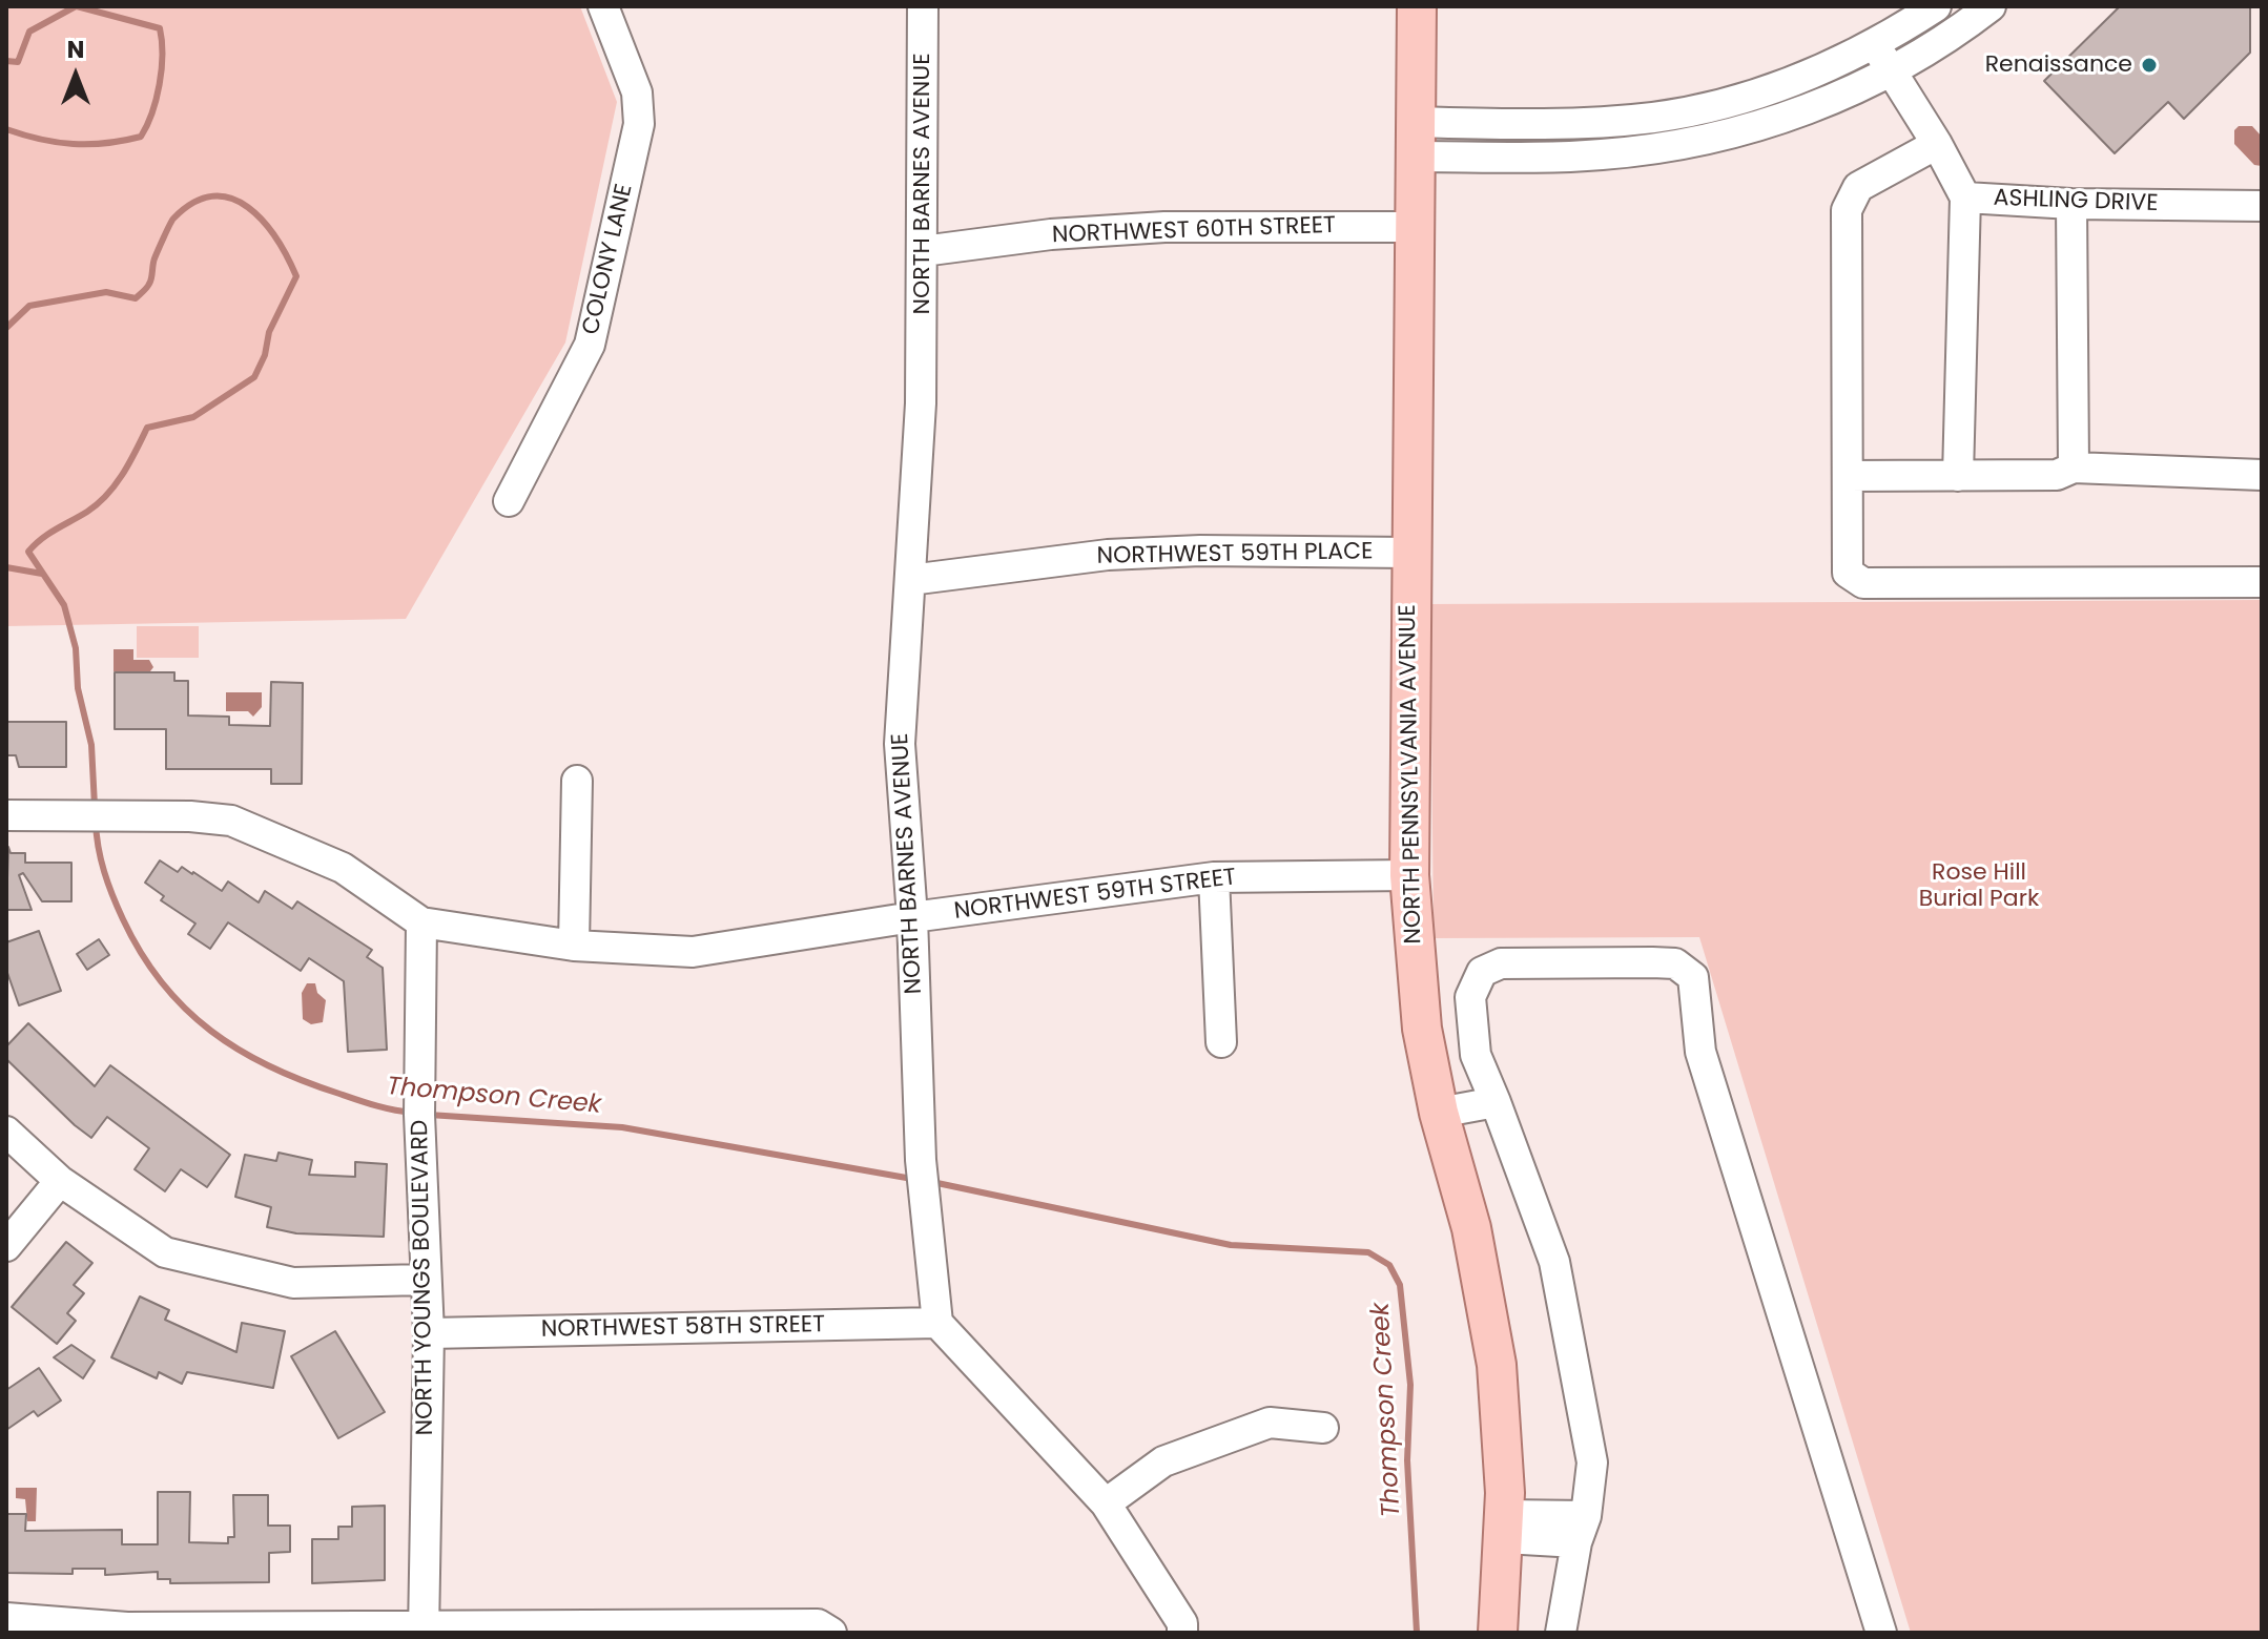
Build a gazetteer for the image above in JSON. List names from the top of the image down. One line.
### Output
{"streets":{"main road":["NORTH PENNSYLVANIA AVENUE"],"street":["NORTH BARNES AVENUE","ASHLING DRIVE","NORTHWEST 60TH STREET","COLONY LANE","NORTHWEST 59TH PLACE","NORTHWEST 59TH STREET","NORTH YOUNGS BOULEVARD","NORTHWEST 58TH STREET"]},"crossings":[["NORTH BARNES AVENUE","NORTHWEST 60TH STREET"],["NORTH BARNES AVENUE","NORTHWEST 59TH PLACE"],["NORTH BARNES AVENUE","NORTHWEST 59TH STREET"],["NORTH BARNES AVENUE","NORTHWEST 58TH STREET"],["NORTHWEST 60TH STREET","NORTH PENNSYLVANIA AVENUE"],["NORTHWEST 59TH PLACE","NORTH PENNSYLVANIA AVENUE"],["NORTH PENNSYLVANIA AVENUE","NORTHWEST 59TH STREET"],["NORTHWEST 59TH STREET","NORTH YOUNGS BOULEVARD"],["NORTH YOUNGS BOULEVARD","NORTHWEST 58TH STREET"]],"water":["Thompson Creek"],"parks":["Rose Hill Burial Park"],"places":["Renaissance"],"north":"top"}
